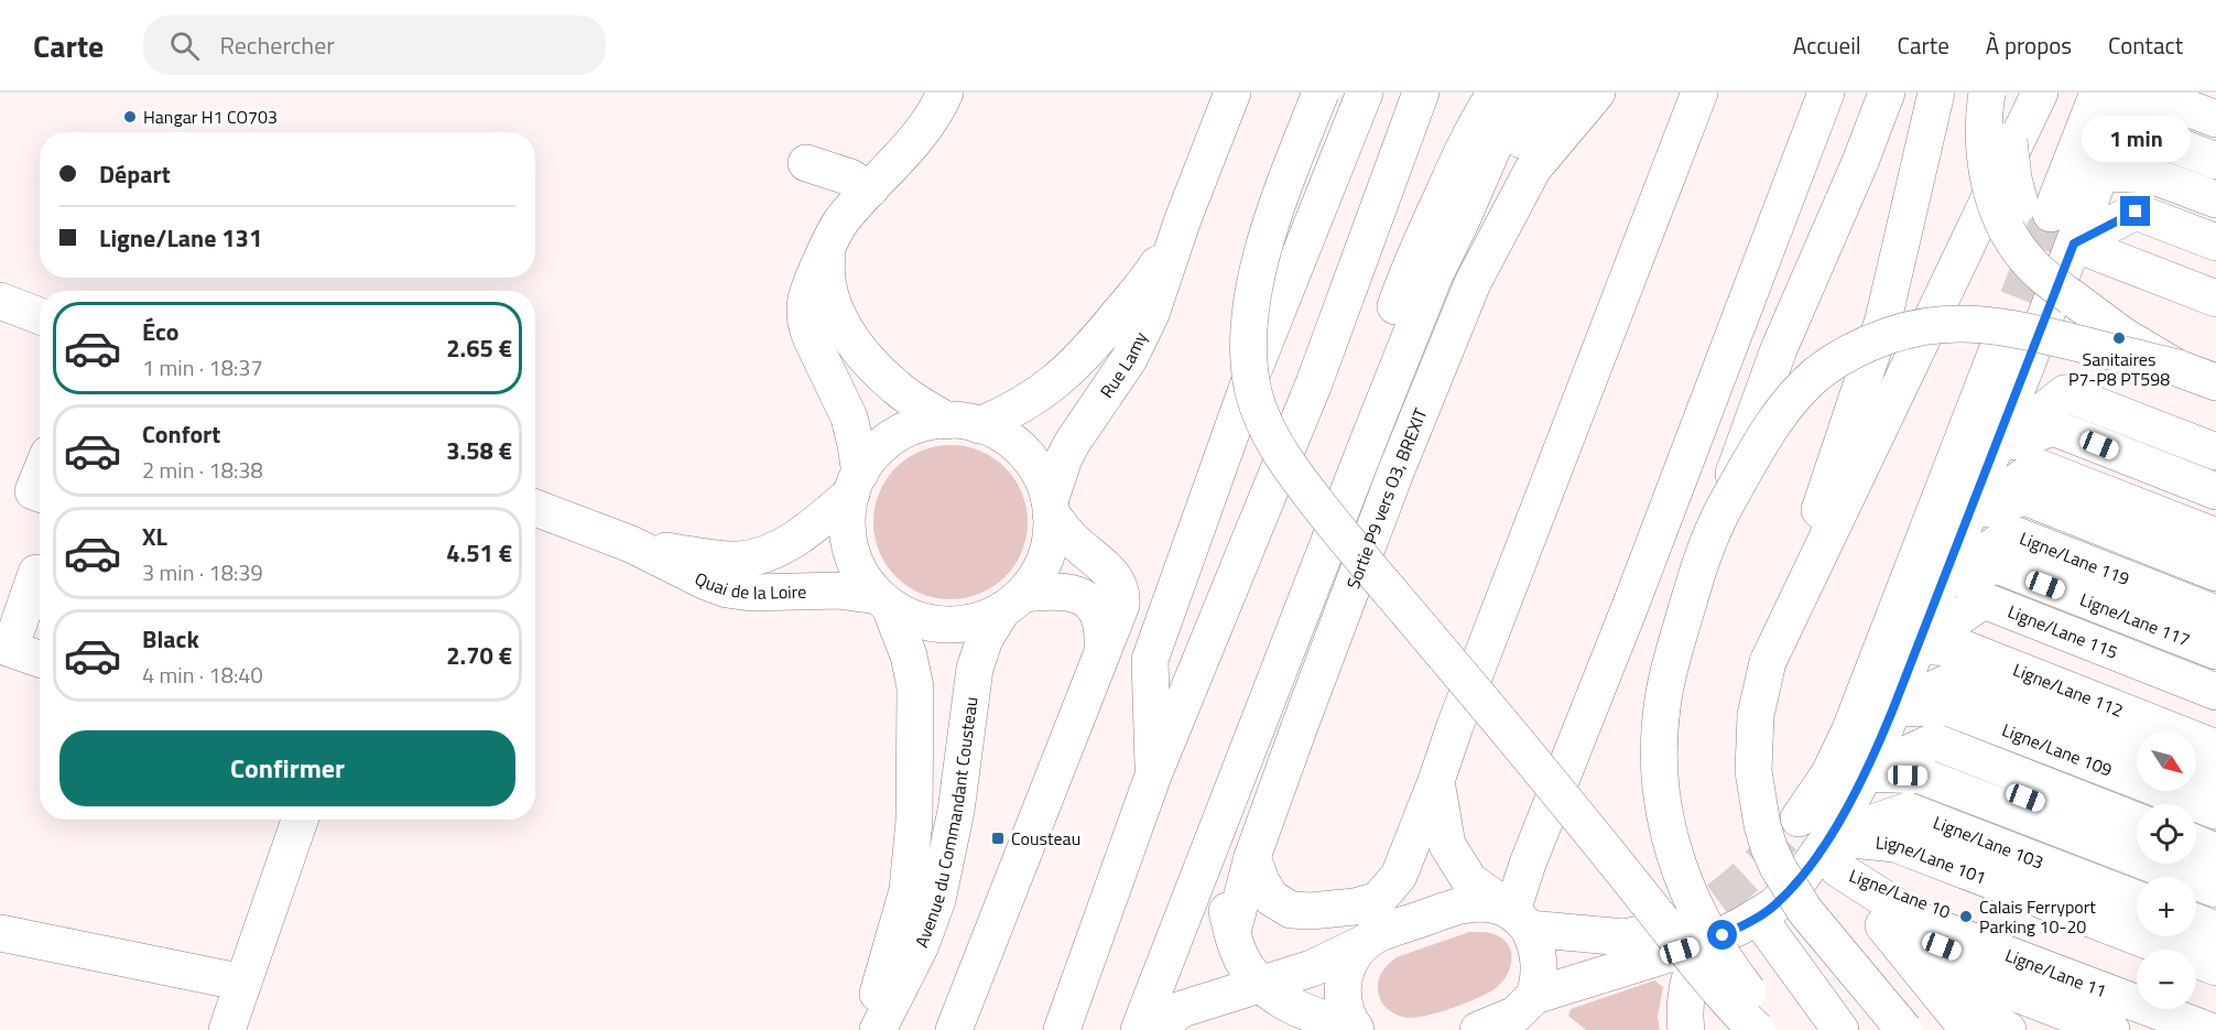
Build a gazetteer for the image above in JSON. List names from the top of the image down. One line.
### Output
{"streets":{"street":["Rue Lamy","Sortie P9 vers O3, BREXIT","Ligne/Lane 119","Quai de la Loire","Ligne/Lane 117","Ligne/Lane 115","Ligne/Lane 112","Ligne/Lane 109","Avenue du Commandant Cousteau","Ligne/Lane 103","Ligne/Lane 101","Ligne/Lane 10","Ligne/Lane 11"]},"crossings":[["Rue Lamy","Quai de la Loire"],["Rue Lamy","Avenue du Commandant Cousteau"],["Ligne/Lane 119","Ligne/Lane 117"],["Quai de la Loire","Avenue du Commandant Cousteau"],["Ligne/Lane 115","Ligne/Lane 112"],["Ligne/Lane 103","Ligne/Lane 101"],["Ligne/Lane 103","Ligne/Lane 10"],["Ligne/Lane 103","Ligne/Lane 11"],["Ligne/Lane 101","Ligne/Lane 10"],["Ligne/Lane 101","Ligne/Lane 11"],["Ligne/Lane 10","Ligne/Lane 11"]],"places":{"other":["Hangar H1 CO703","Sanitaires P7-P8 PT598","Calais Ferryport Parking 10-20"],"transit":["Cousteau"]},"north":"bottom right","page":{"header":"Carte","search":"Rechercher","nav":["Accueil","Carte","À propos","Contact"],"bubble":"1 min","banner":["Départ","Ligne/Lane 131"],"list":[{"name":"Éco","note":"1 min · 18:37","value":"2.65 €"},{"name":"Confort","note":"2 min · 18:38","value":"3.58 €"},{"name":"XL","note":"3 min · 18:39","value":"4.51 €"},{"name":"Black","note":"4 min · 18:40","value":"2.70 €"}],"buttons":"Confirmer","map_buttons":["+","−"]}}
